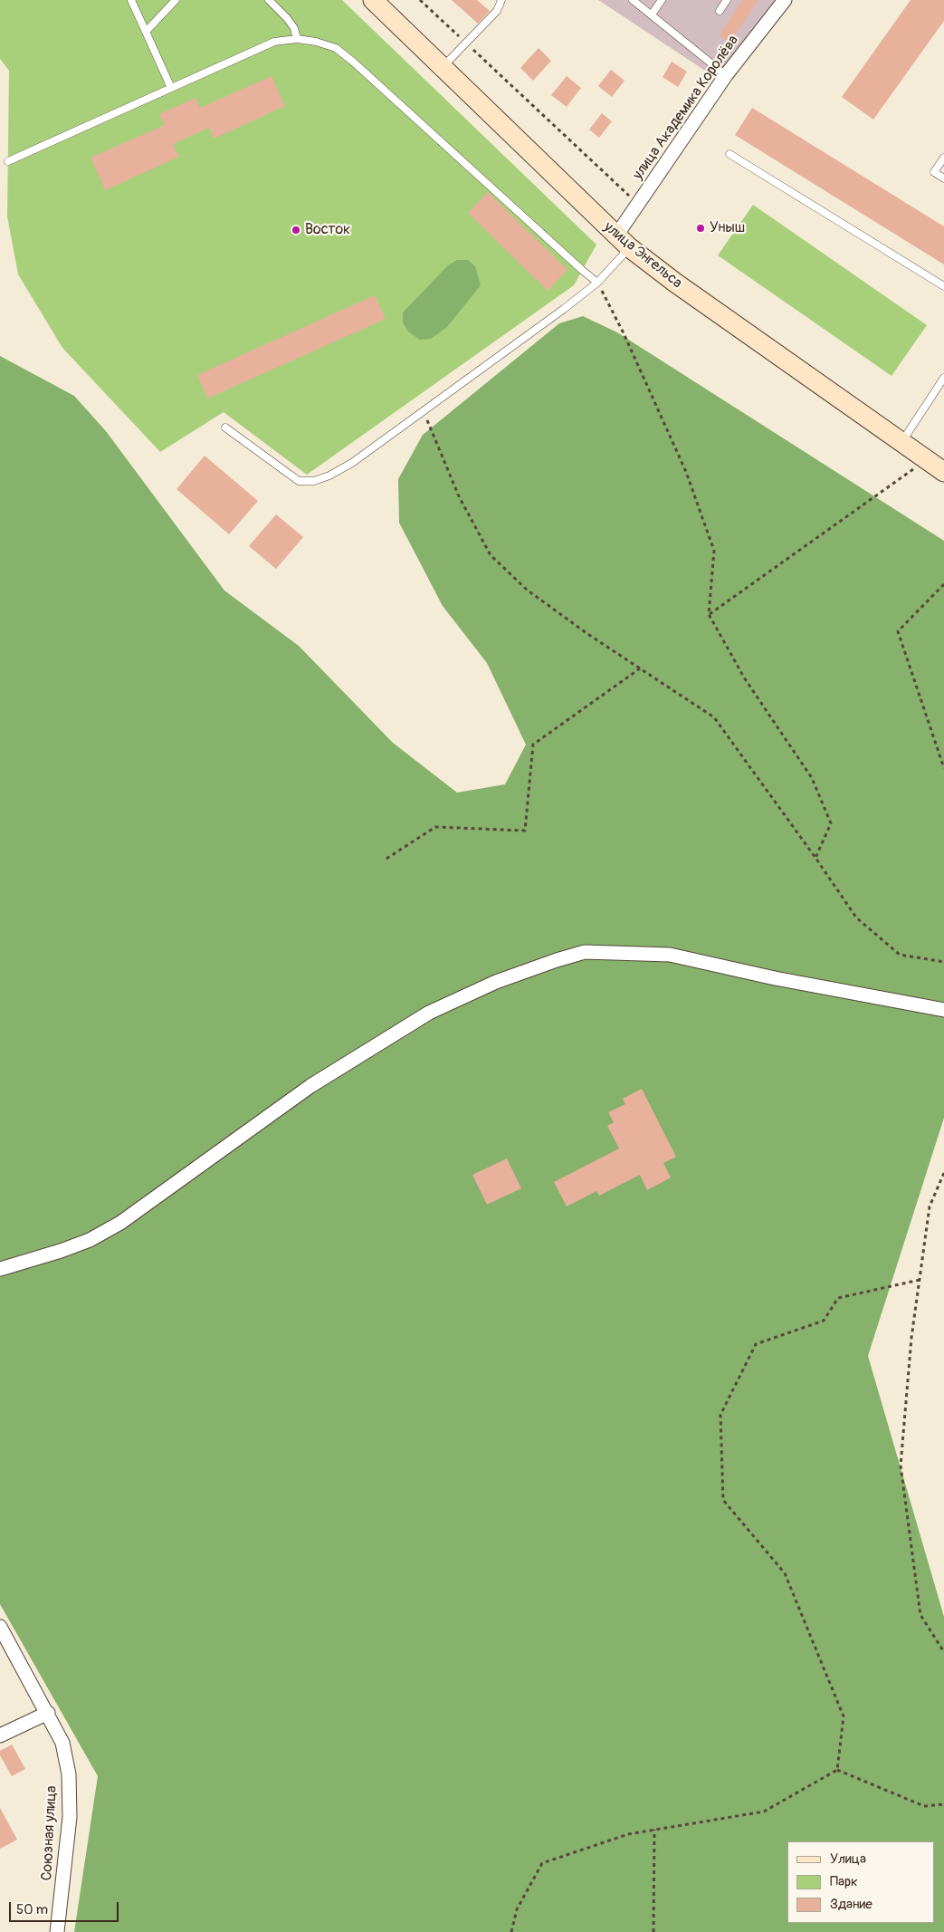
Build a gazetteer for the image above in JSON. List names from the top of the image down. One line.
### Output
{"streets":{"main road":["улица Энгельса"],"street":["улица Академика Королёва","Союзная улица"]},"crossings":[["улица Академика Королёва","улица Энгельса"]],"places":["Уныш","Восток"],"legend":["Улица","Парк","Здание"],"scale_bar":"50 m"}
